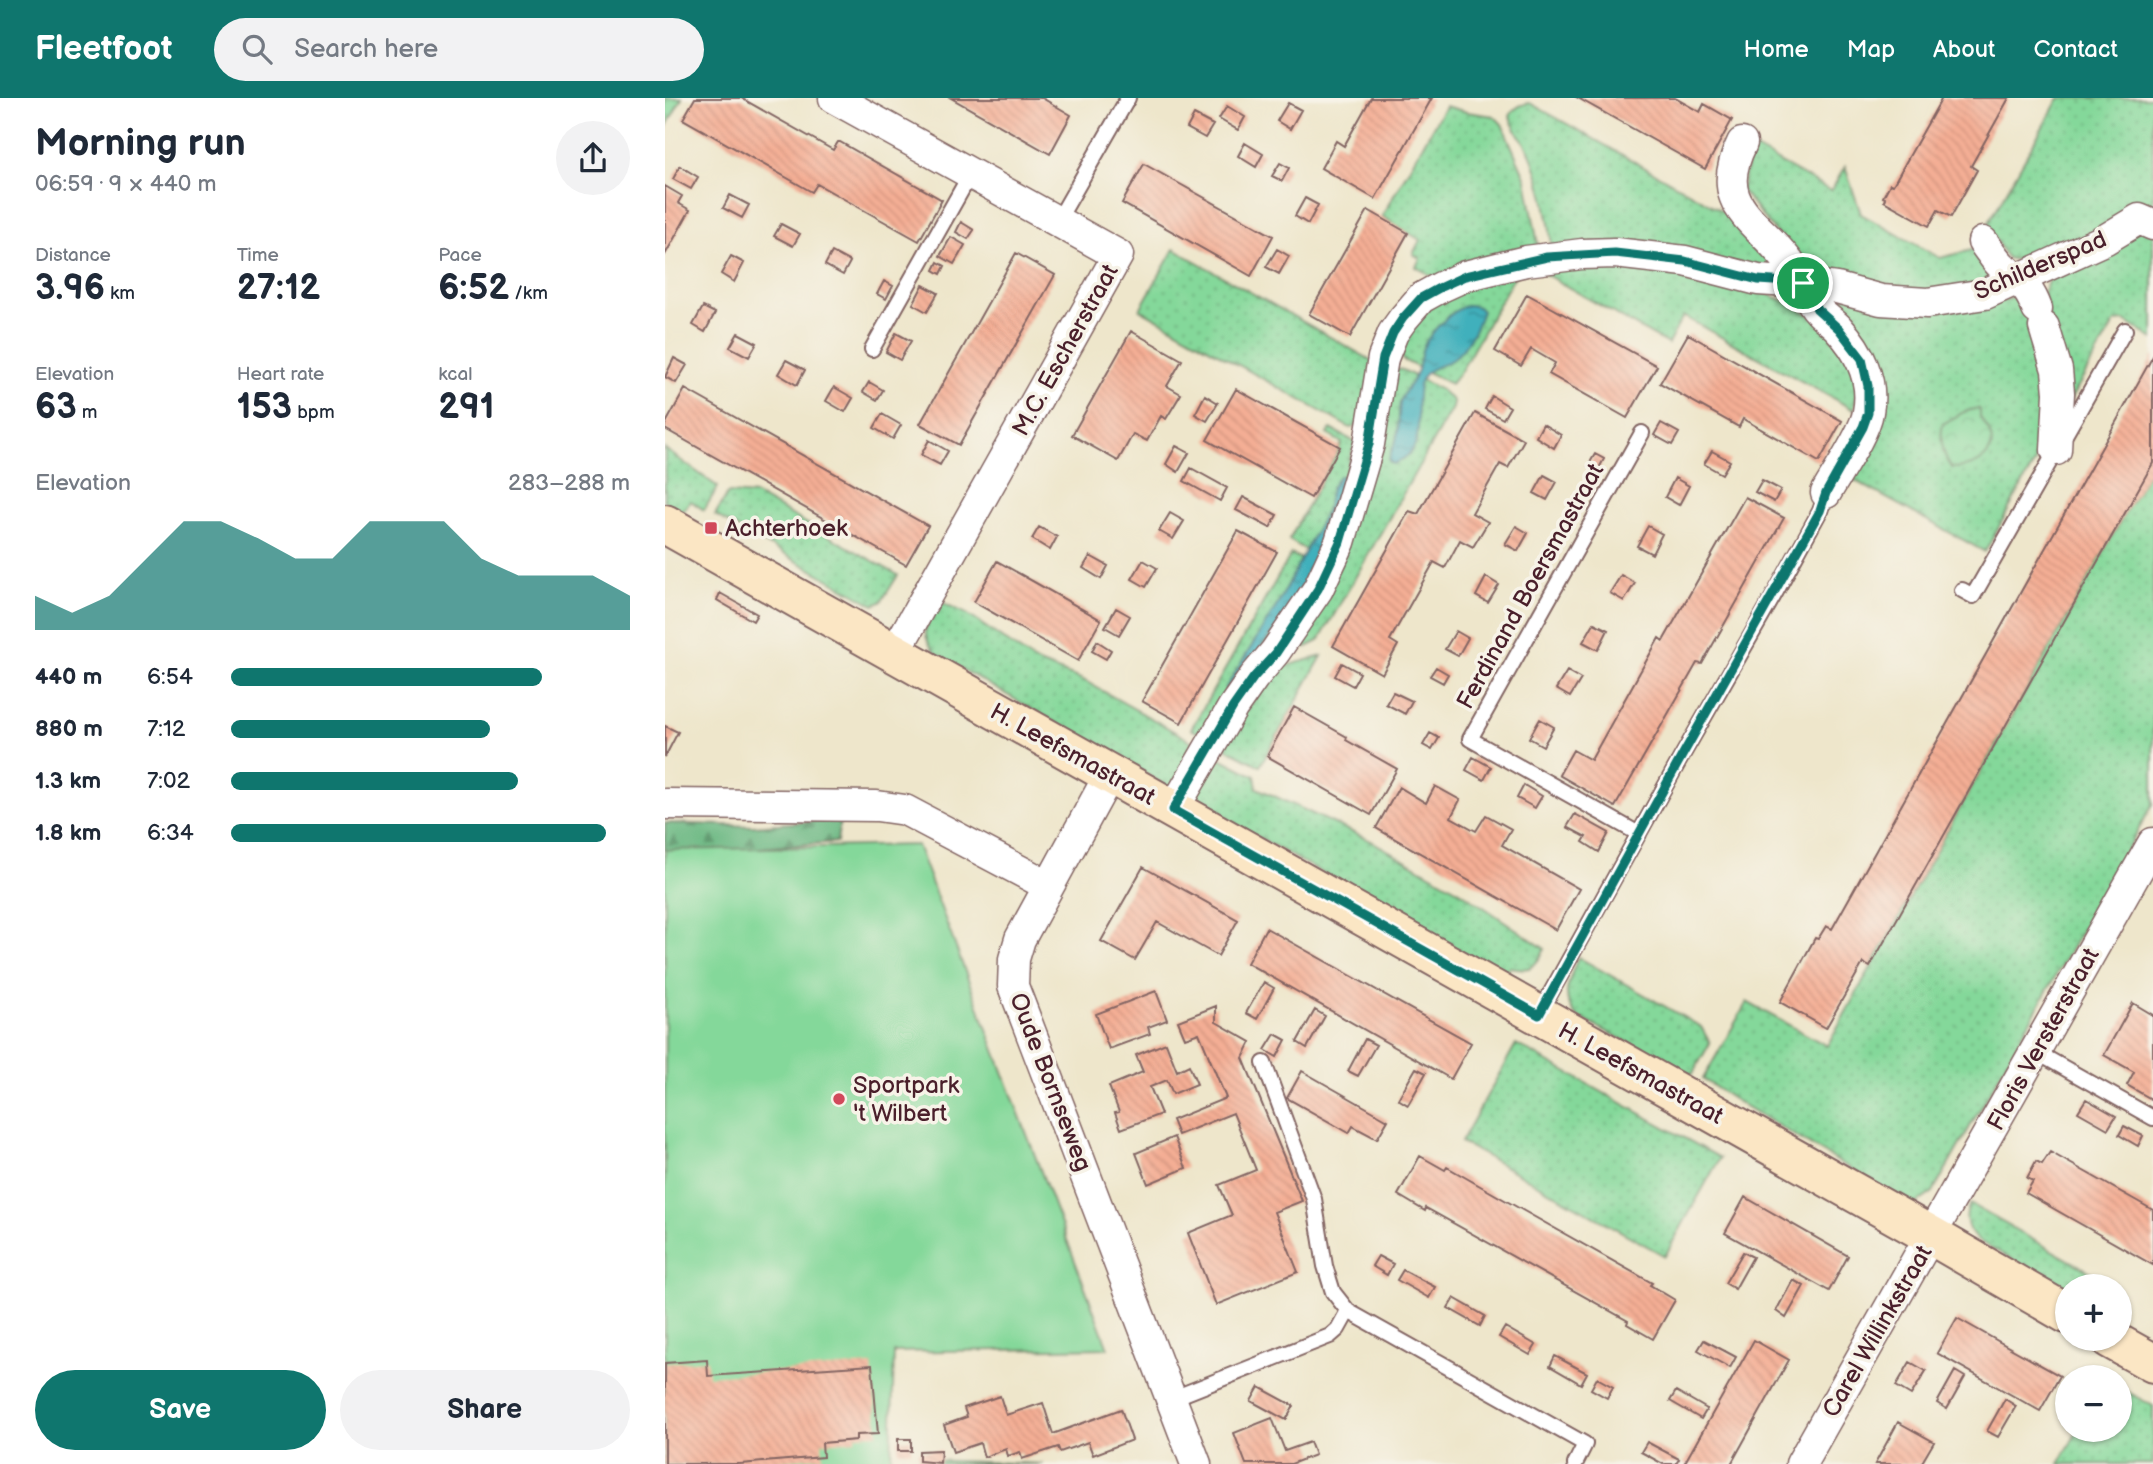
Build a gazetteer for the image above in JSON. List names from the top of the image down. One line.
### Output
{"streets":{"street":["Schilderspad","M.C. Escherstraat","H. Leefsmastraat","Floris Versterstraat","Oude Bornseweg","Carel Willinkstraat"],"lane":["Ferdinand Boersmastraat"]},"crossings":[["Schilderspad","H. Leefsmastraat"],["M.C. Escherstraat","H. Leefsmastraat"],["H. Leefsmastraat","Floris Versterstraat"],["H. Leefsmastraat","Oude Bornseweg"],["H. Leefsmastraat","Carel Willinkstraat"],["Floris Versterstraat","Carel Willinkstraat"]],"places":{"transit":["Achterhoek"],"other":["Sportpark 't Wilbert"]},"page":{"header":"Fleetfoot","search":"Search here","nav":["Home","Map","About","Contact"],"heading":["Morning run","06:59 · 9 × 440 m"],"stats":[["Distance","3.96 km"],["Time","27:12"],["Pace","6:52 /km"],["Elevation","63 m"],["Heart rate","153 bpm"],["kcal","291"]],"chart":["Elevation","283–288 m"],"list":[{"name":"440 m","note":"6:54"},{"name":"880 m","note":"7:12"},{"name":"1.3 km","note":"7:02"},{"name":"1.8 km","note":"6:34"}],"map_buttons":["+","−"],"buttons":["Save","Share"]}}
